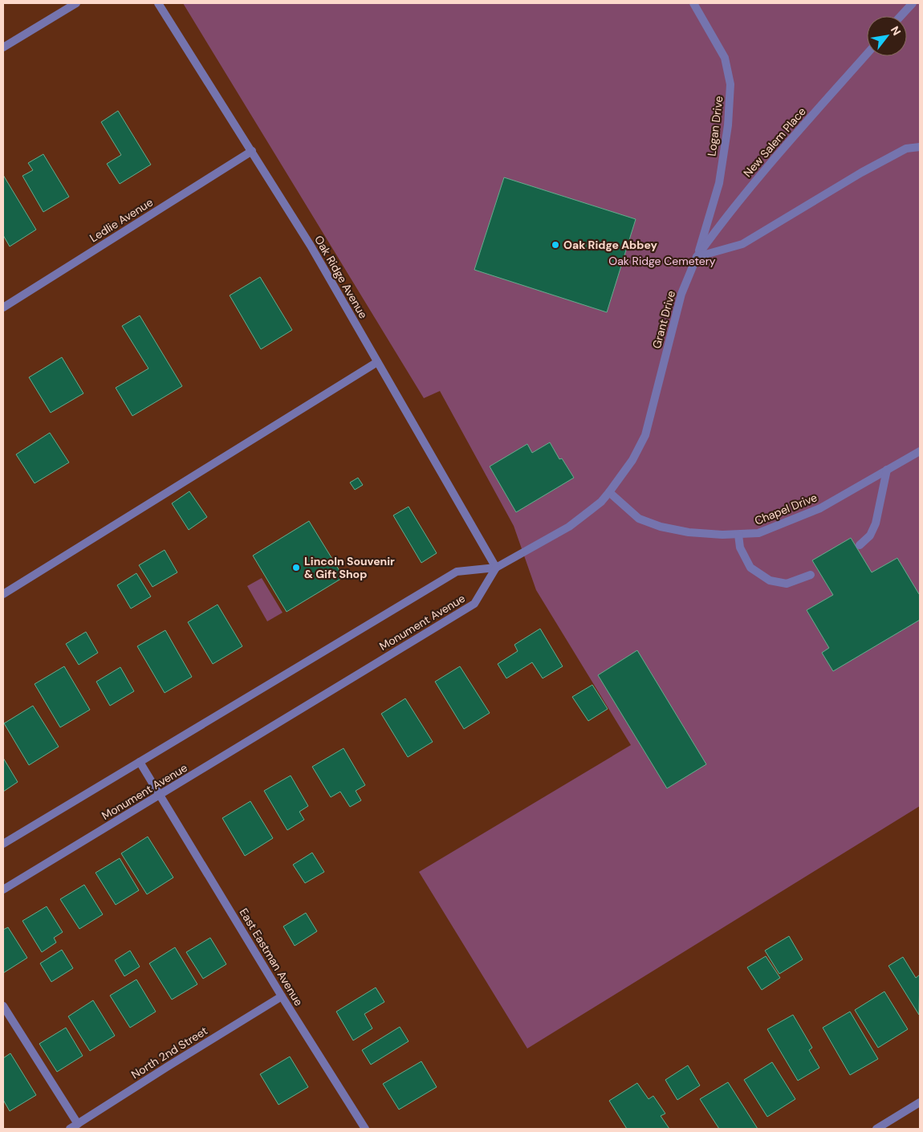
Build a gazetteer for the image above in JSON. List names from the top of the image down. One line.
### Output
{"streets":{"street":["Logan Drive","New Salem Place","Ledlie Avenue","Oak Ridge Avenue","Grant Drive","Chapel Drive","Monument Avenue","East Eastman Avenue","North 2nd Street"]},"crossings":[["Logan Drive","New Salem Place"],["Logan Drive","Grant Drive"],["New Salem Place","Grant Drive"],["Ledlie Avenue","Oak Ridge Avenue"],["Oak Ridge Avenue","Grant Drive"],["Oak Ridge Avenue","Monument Avenue"],["Grant Drive","Chapel Drive"],["Grant Drive","Monument Avenue"],["Monument Avenue","East Eastman Avenue"],["East Eastman Avenue","North 2nd Street"]],"parks":["Oak Ridge Cemetery"],"places":["Oak Ridge Abbey","Lincoln Souvenir & Gift Shop"],"north":"top right"}
